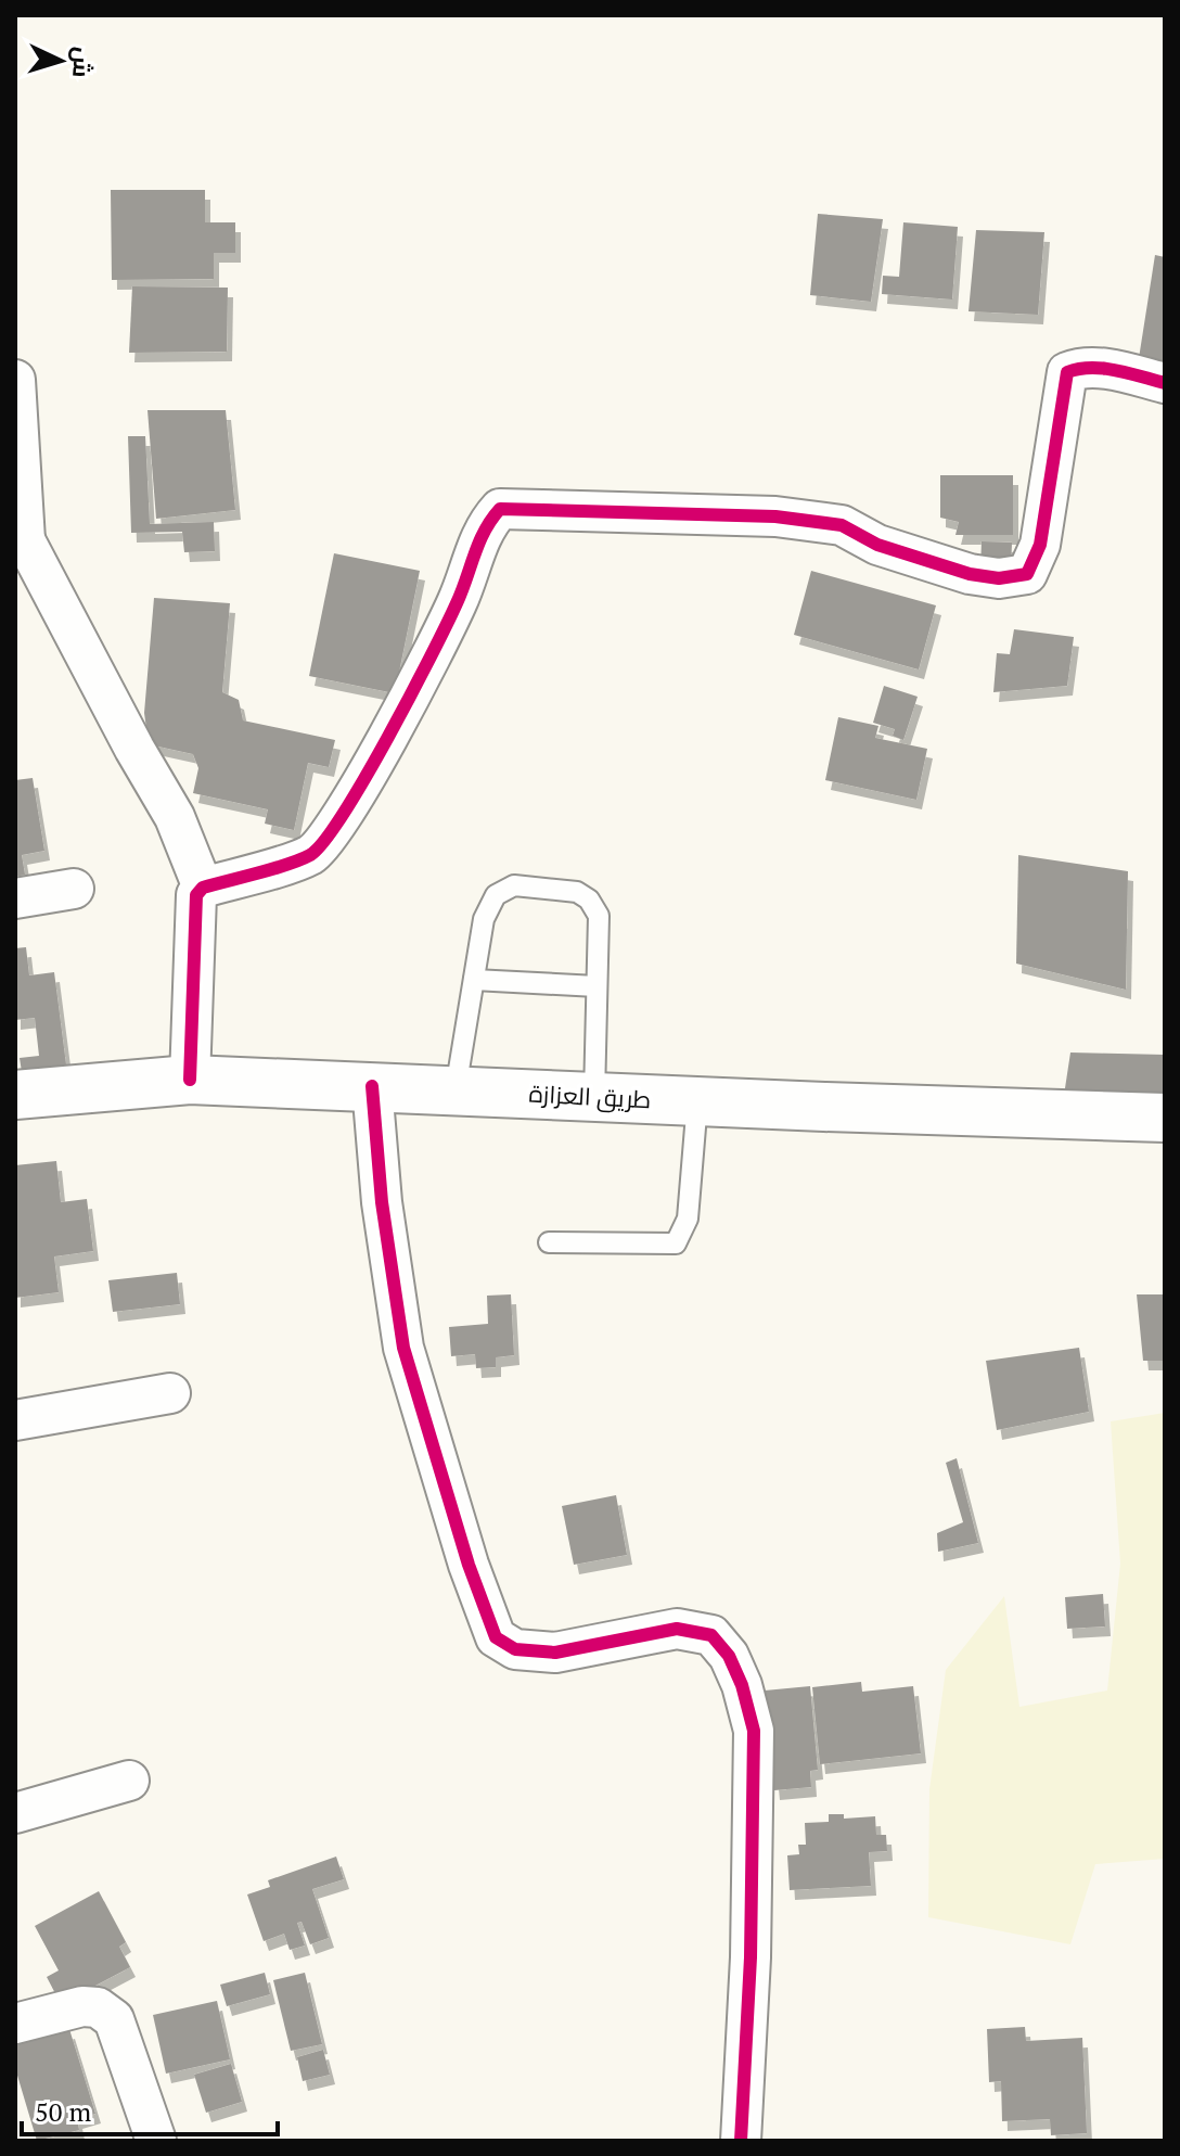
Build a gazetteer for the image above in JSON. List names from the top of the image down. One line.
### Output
{"streets":{"street":["طريق العزازة"]},"scale_bar":"50 m","north":"right"}
